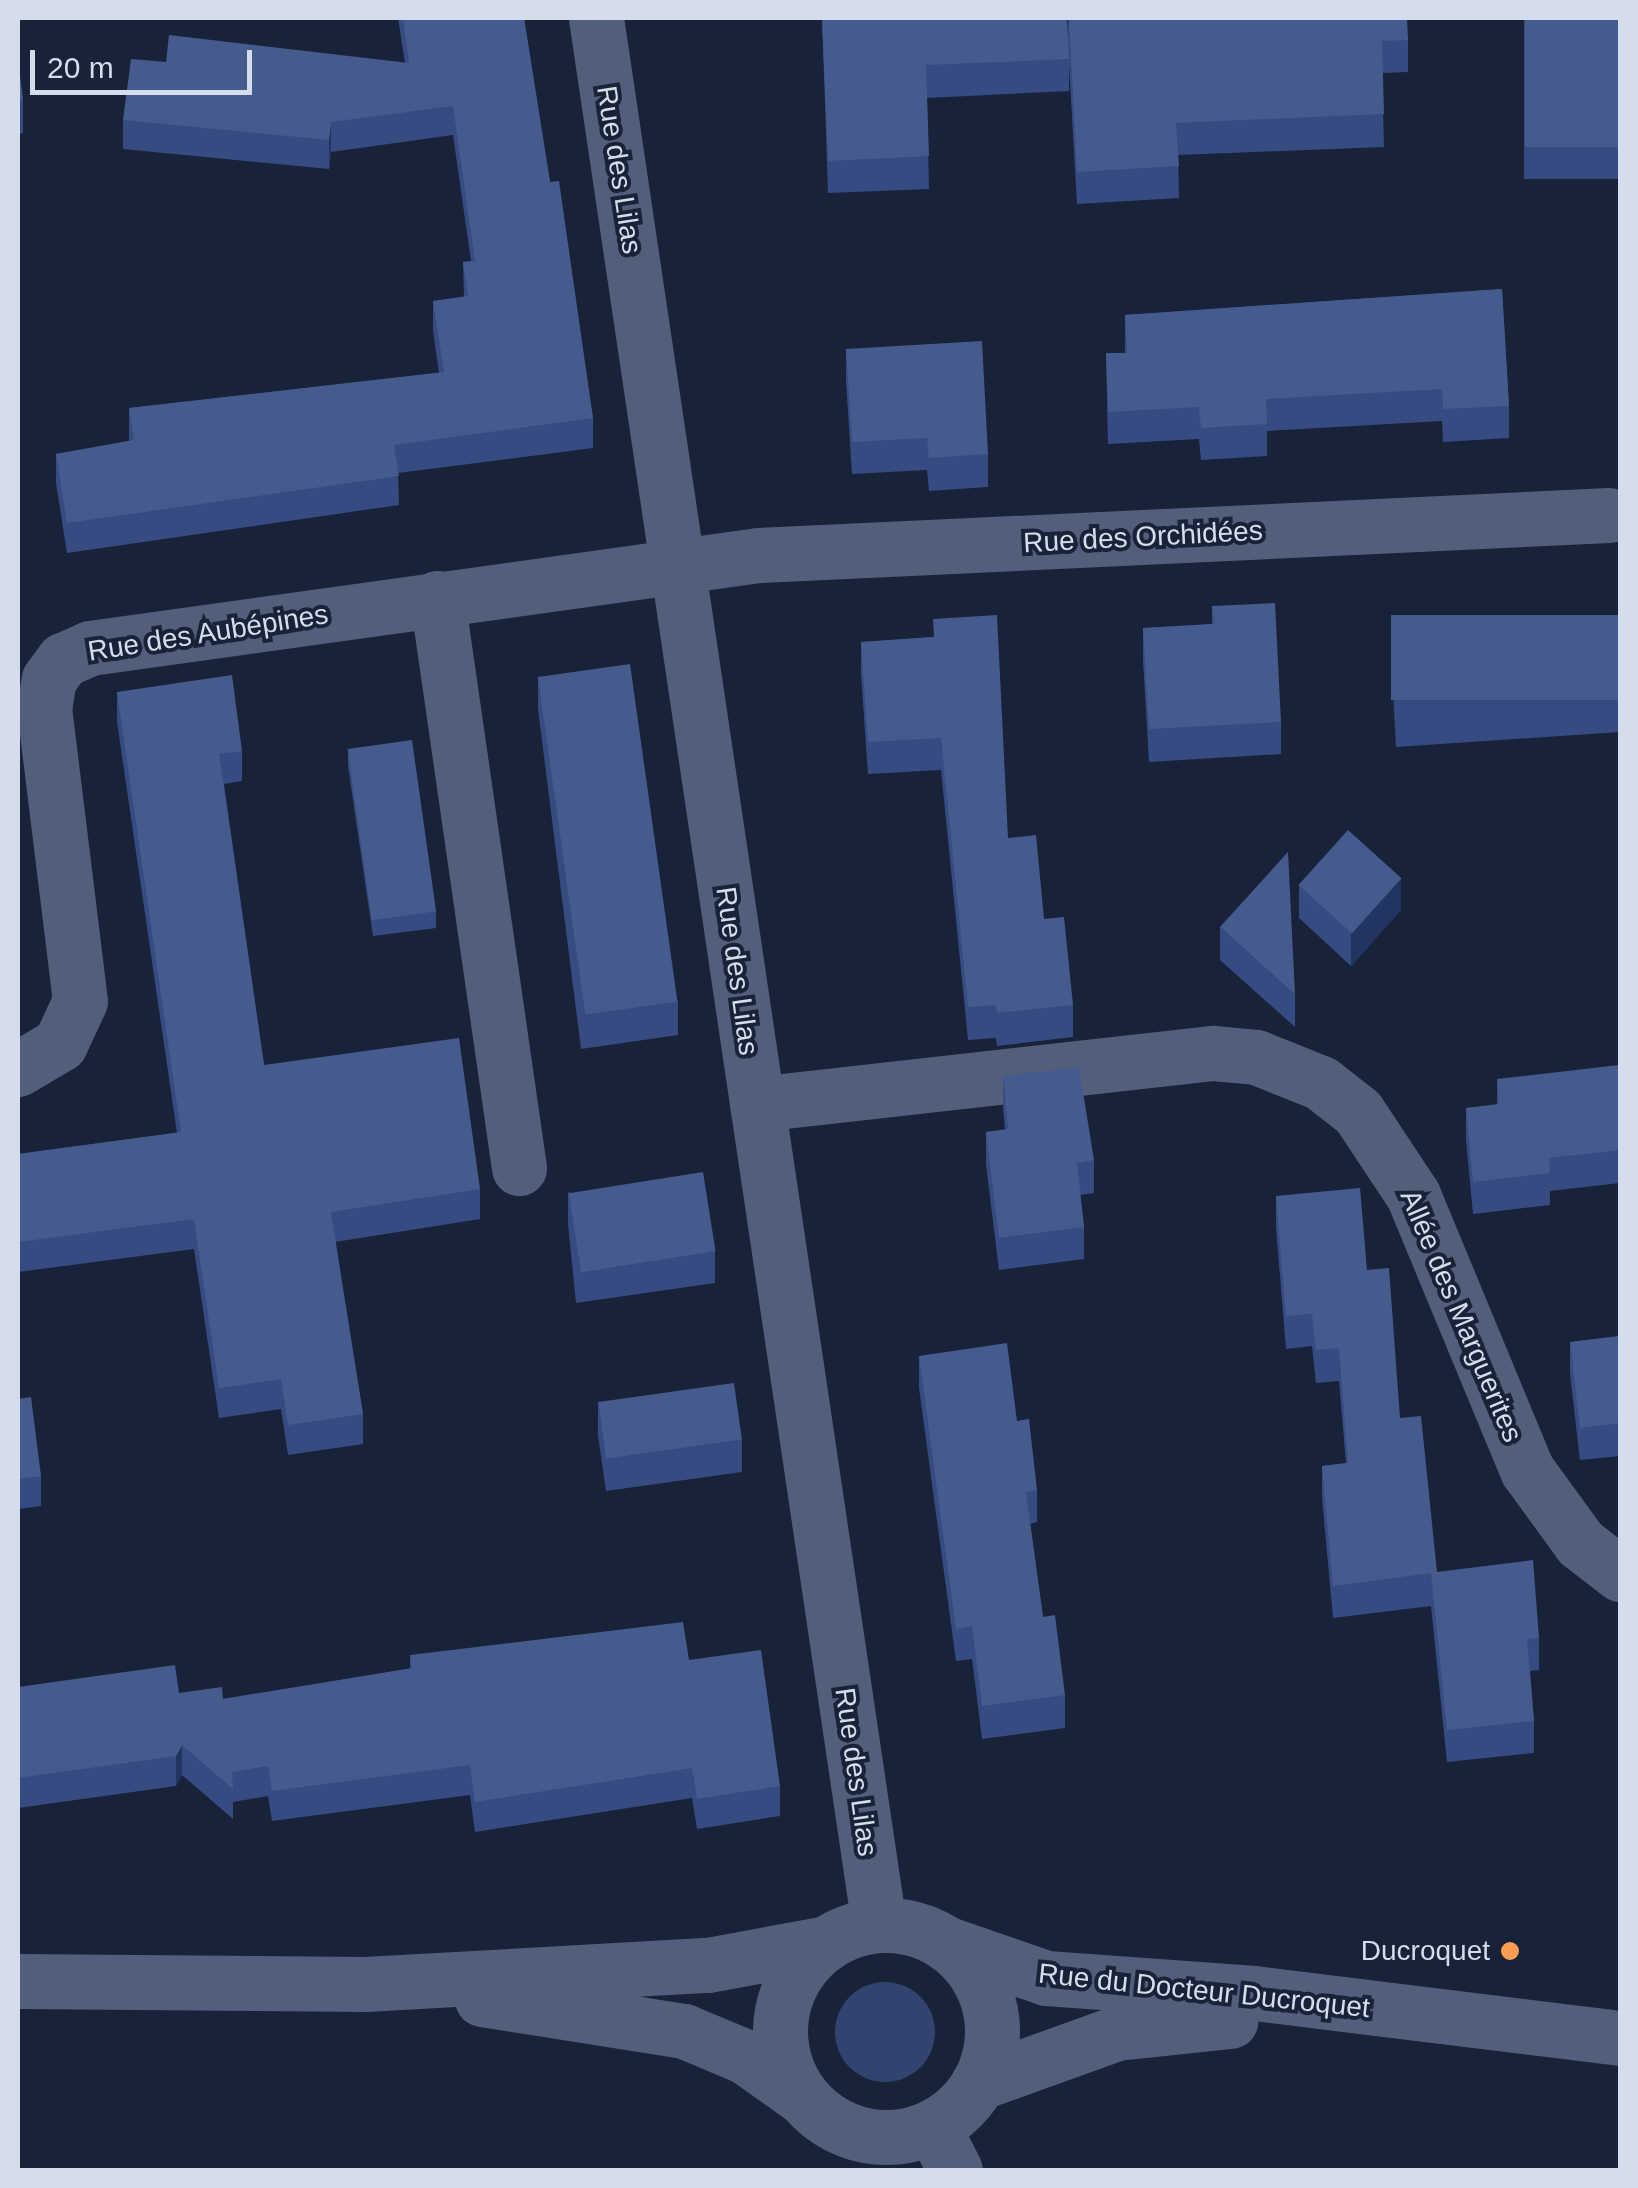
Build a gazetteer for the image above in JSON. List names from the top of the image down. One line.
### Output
{"streets":{"street":["Rue des Lilas","Rue des Orchidées","Rue des Aubépines","Allée des Marguerites","Rue du Docteur Ducroquet"]},"crossings":[["Rue des Lilas","Rue des Orchidées"],["Rue des Lilas","Rue des Aubépines"],["Rue des Lilas","Allée des Marguerites"],["Rue des Lilas","Rue du Docteur Ducroquet"],["Rue des Orchidées","Rue des Aubépines"]],"places":["Ducroquet"],"scale_bar":"20 m"}
